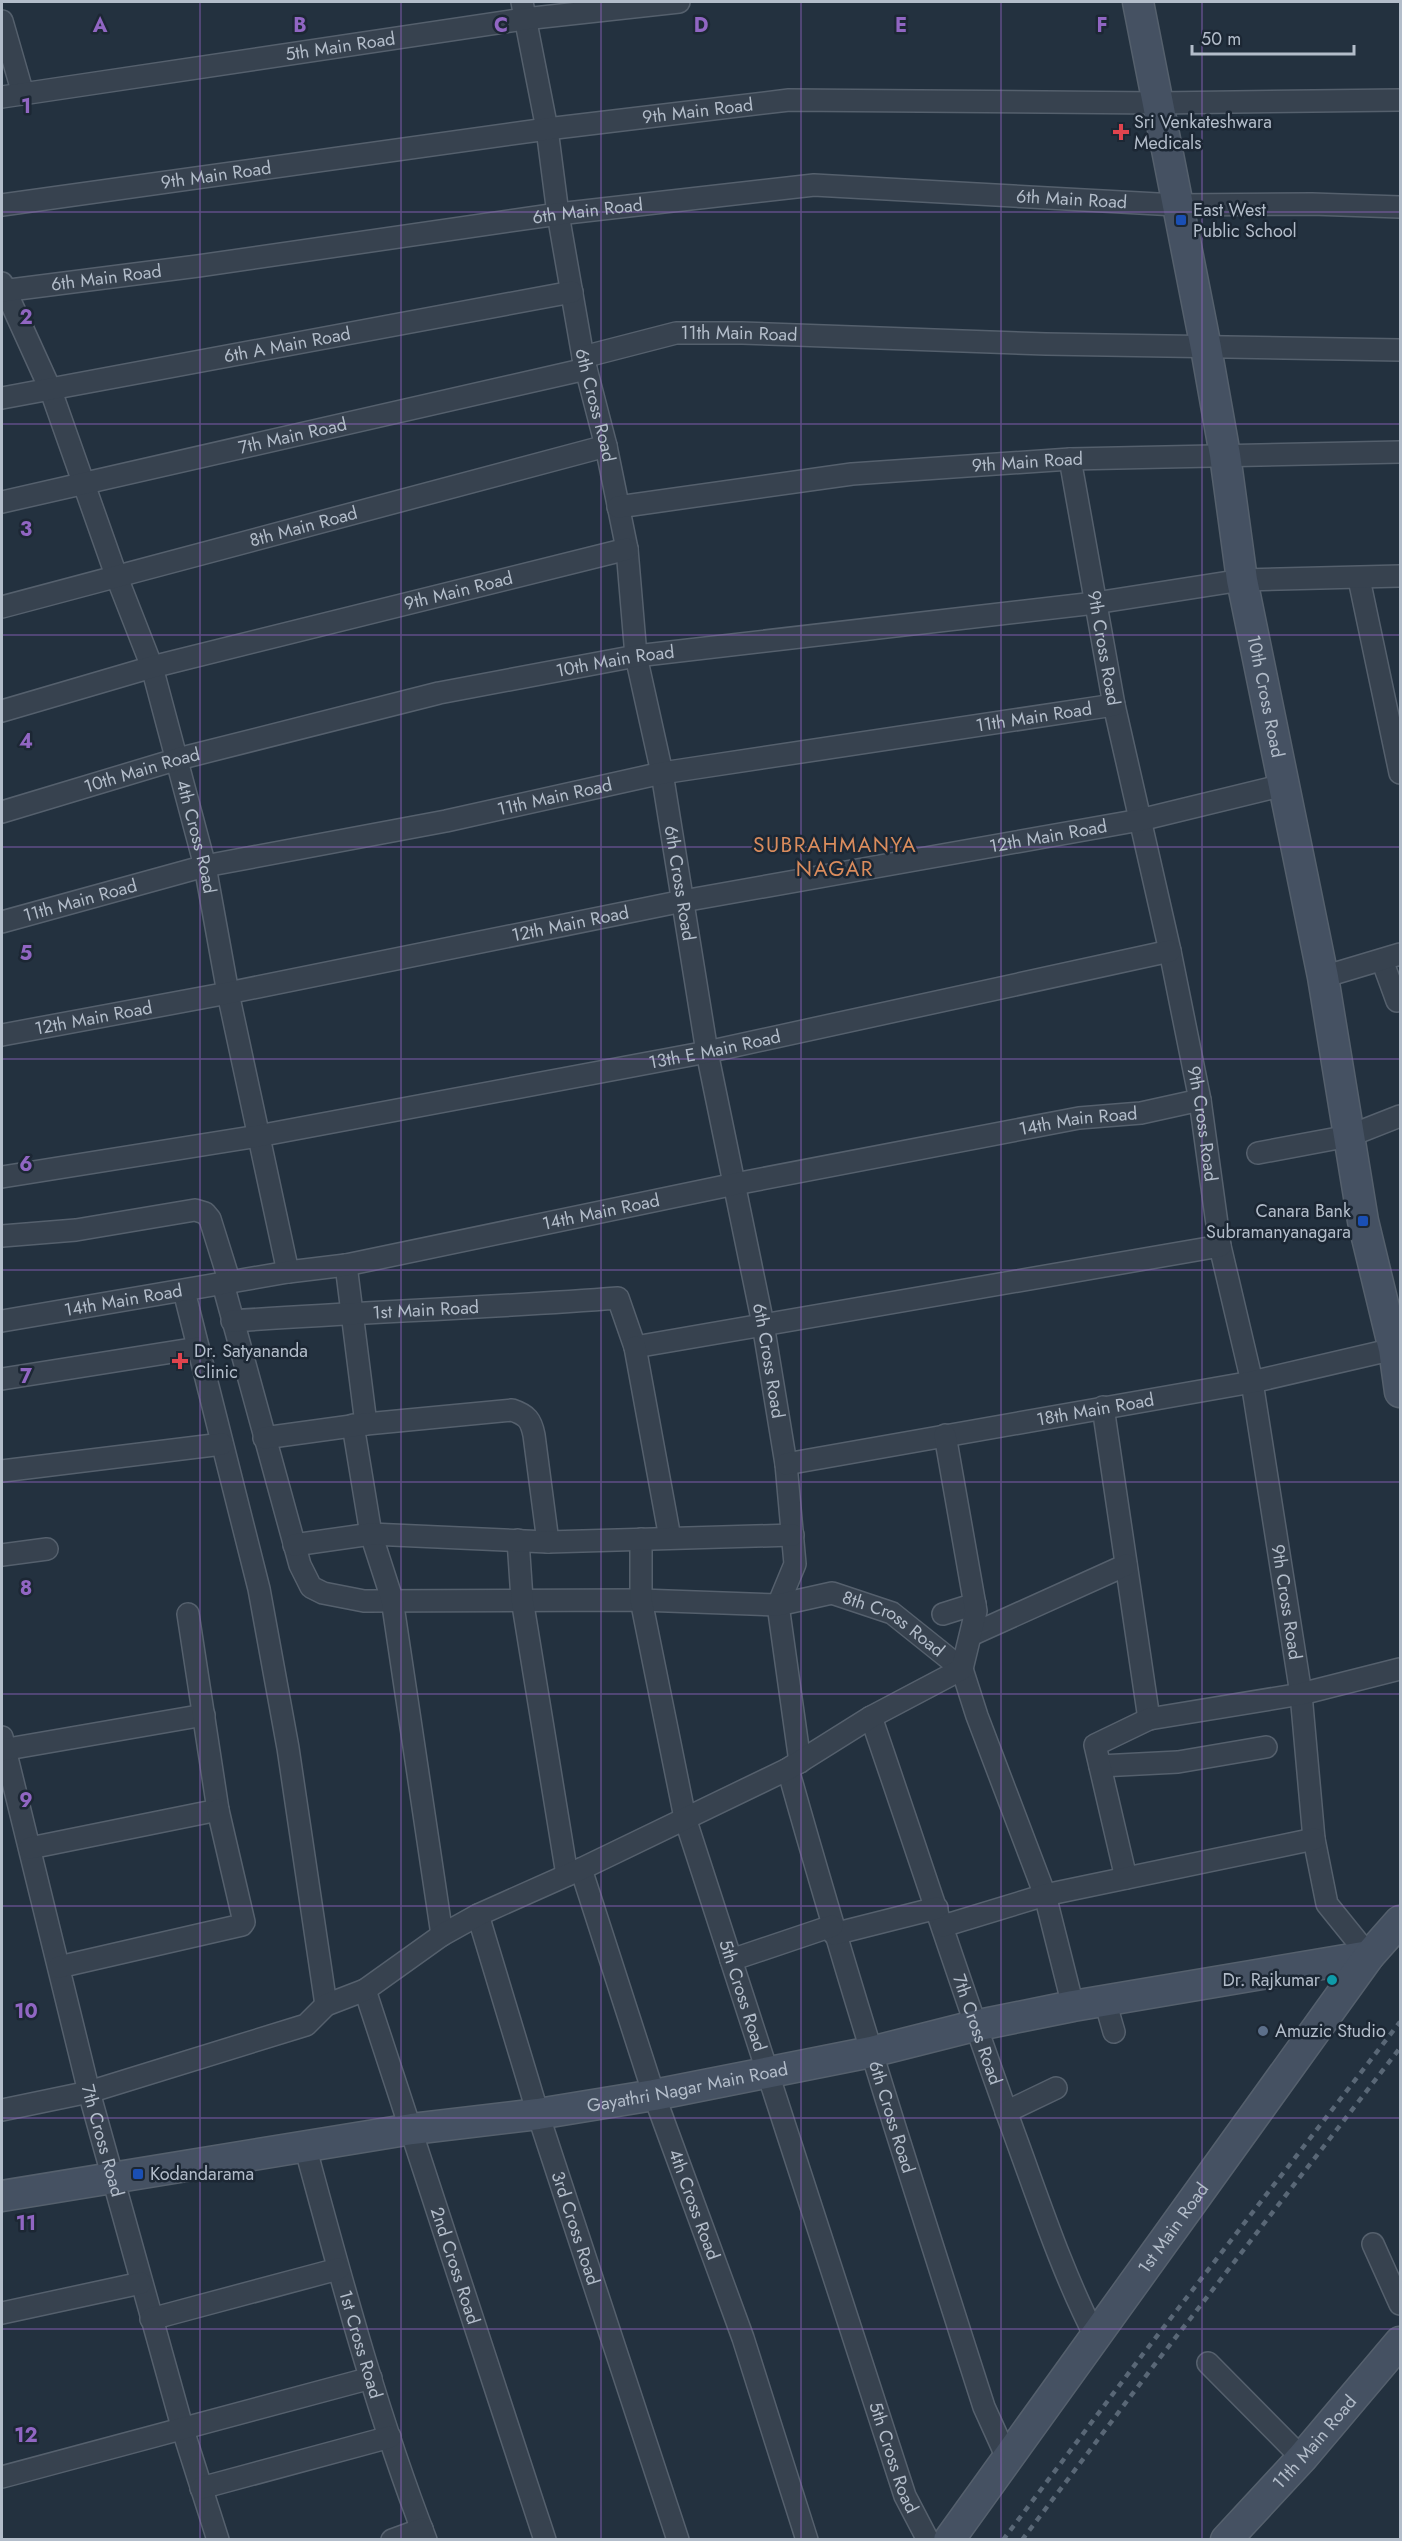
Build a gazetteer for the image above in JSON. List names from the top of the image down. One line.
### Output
{"streets":{"street":["5th Main Road","9th Main Road","6th Main Road","11th Main Road","6th A Main Road","6th Cross Road","7th Main Road","8th Main Road","9th Cross Road","10th Main Road","10th Cross Road","12th Main Road","4th Cross Road","13th E Main Road","14th Main Road","1st Main Road","18th Main Road","8th Cross Road","5th Cross Road","7th Cross Road","Gayathri Nagar Main Road","3rd Cross Road","2nd Cross Road","1st Cross Road"]},"crossings":[["5th Main Road","6th Cross Road"],["9th Main Road","6th Cross Road"],["9th Main Road","9th Cross Road"],["9th Main Road","10th Cross Road"],["9th Main Road","4th Cross Road"],["6th Main Road","6th Cross Road"],["6th Main Road","10th Cross Road"],["6th Main Road","4th Cross Road"],["11th Main Road","6th Cross Road"],["11th Main Road","7th Main Road"],["11th Main Road","9th Cross Road"],["11th Main Road","10th Cross Road"],["11th Main Road","4th Cross Road"],["6th A Main Road","6th Cross Road"],["6th A Main Road","4th Cross Road"],["6th Cross Road","7th Main Road"],["6th Cross Road","8th Main Road"],["6th Cross Road","10th Main Road"],["6th Cross Road","12th Main Road"],["6th Cross Road","13th E Main Road"],["6th Cross Road","14th Main Road"],["6th Cross Road","1st Main Road"],["6th Cross Road","18th Main Road"],["6th Cross Road","8th Cross Road"],["6th Cross Road","Gayathri Nagar Main Road"],["7th Main Road","4th Cross Road"],["8th Main Road","4th Cross Road"],["9th Cross Road","10th Main Road"],["9th Cross Road","12th Main Road"],["9th Cross Road","13th E Main Road"],["9th Cross Road","14th Main Road"],["9th Cross Road","1st Main Road"],["9th Cross Road","18th Main Road"],["9th Cross Road","Gayathri Nagar Main Road"],["10th Main Road","10th Cross Road"],["10th Main Road","4th Cross Road"],["10th Cross Road","12th Main Road"],["10th Cross Road","18th Main Road"],["12th Main Road","4th Cross Road"],["4th Cross Road","13th E Main Road"],["4th Cross Road","14th Main Road"],["4th Cross Road","8th Cross Road"],["4th Cross Road","Gayathri Nagar Main Road"],["1st Main Road","7th Cross Road"],["1st Main Road","Gayathri Nagar Main Road"],["8th Cross Road","5th Cross Road"],["8th Cross Road","Gayathri Nagar Main Road"],["5th Cross Road","Gayathri Nagar Main Road"],["7th Cross Road","Gayathri Nagar Main Road"],["Gayathri Nagar Main Road","3rd Cross Road"],["Gayathri Nagar Main Road","2nd Cross Road"],["Gayathri Nagar Main Road","1st Cross Road"]],"districts":["SUBRAHMANYA NAGAR"],"places":{"health":["Sri Venkateshwara Medicals","Dr. Satyananda Clinic"],"transit":["East West Public School","Canara Bank Subramanyanagara","Kodandarama"],"other":["Dr. Rajkumar","Amuzic Studio"]},"scale_bar":"50 m","grid":{"columns":["A","B","C","D","E","F"],"rows":["1","2","3","4","5","6","7","8","9","10","11","12"]}}
